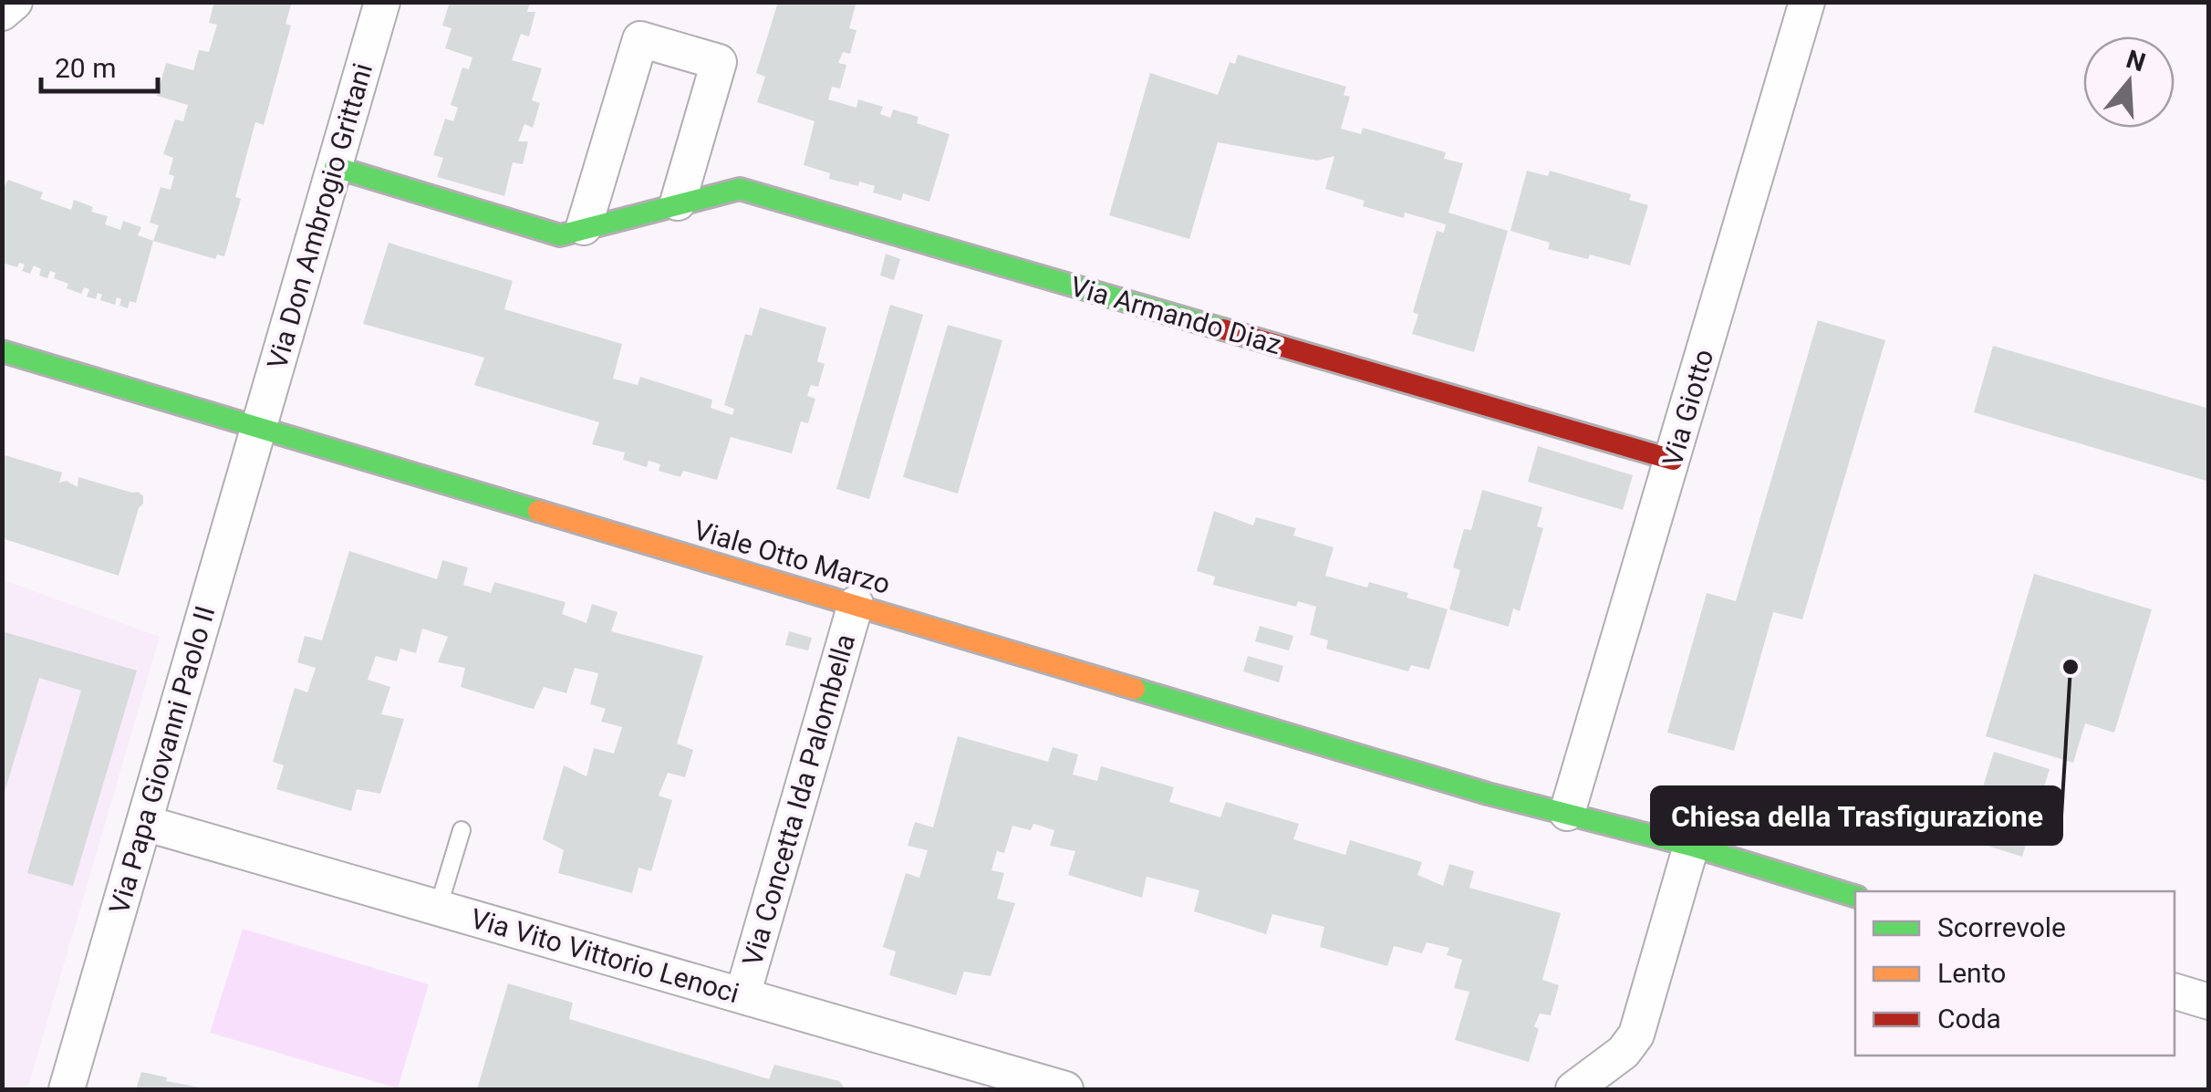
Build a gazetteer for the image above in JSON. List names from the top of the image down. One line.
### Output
{"streets":{"street":["Via Don Ambrogio Grittani","Via Armando Diaz","Via Giotto","Viale Otto Marzo","Via Papa Giovanni Paolo II","Via Concetta Ida Palombella","Via Vito Vittorio Lenoci"]},"crossings":[["Via Don Ambrogio Grittani","Via Armando Diaz"],["Via Don Ambrogio Grittani","Viale Otto Marzo"],["Via Don Ambrogio Grittani","Via Papa Giovanni Paolo II"],["Via Armando Diaz","Via Giotto"],["Via Giotto","Viale Otto Marzo"],["Viale Otto Marzo","Via Papa Giovanni Paolo II"],["Viale Otto Marzo","Via Concetta Ida Palombella"],["Via Papa Giovanni Paolo II","Via Vito Vittorio Lenoci"],["Via Concetta Ida Palombella","Via Vito Vittorio Lenoci"]],"places":["Chiesa della Trasfigurazione"],"legend":["Scorrevole","Lento","Coda"],"scale_bar":"20 m","north":"top"}
